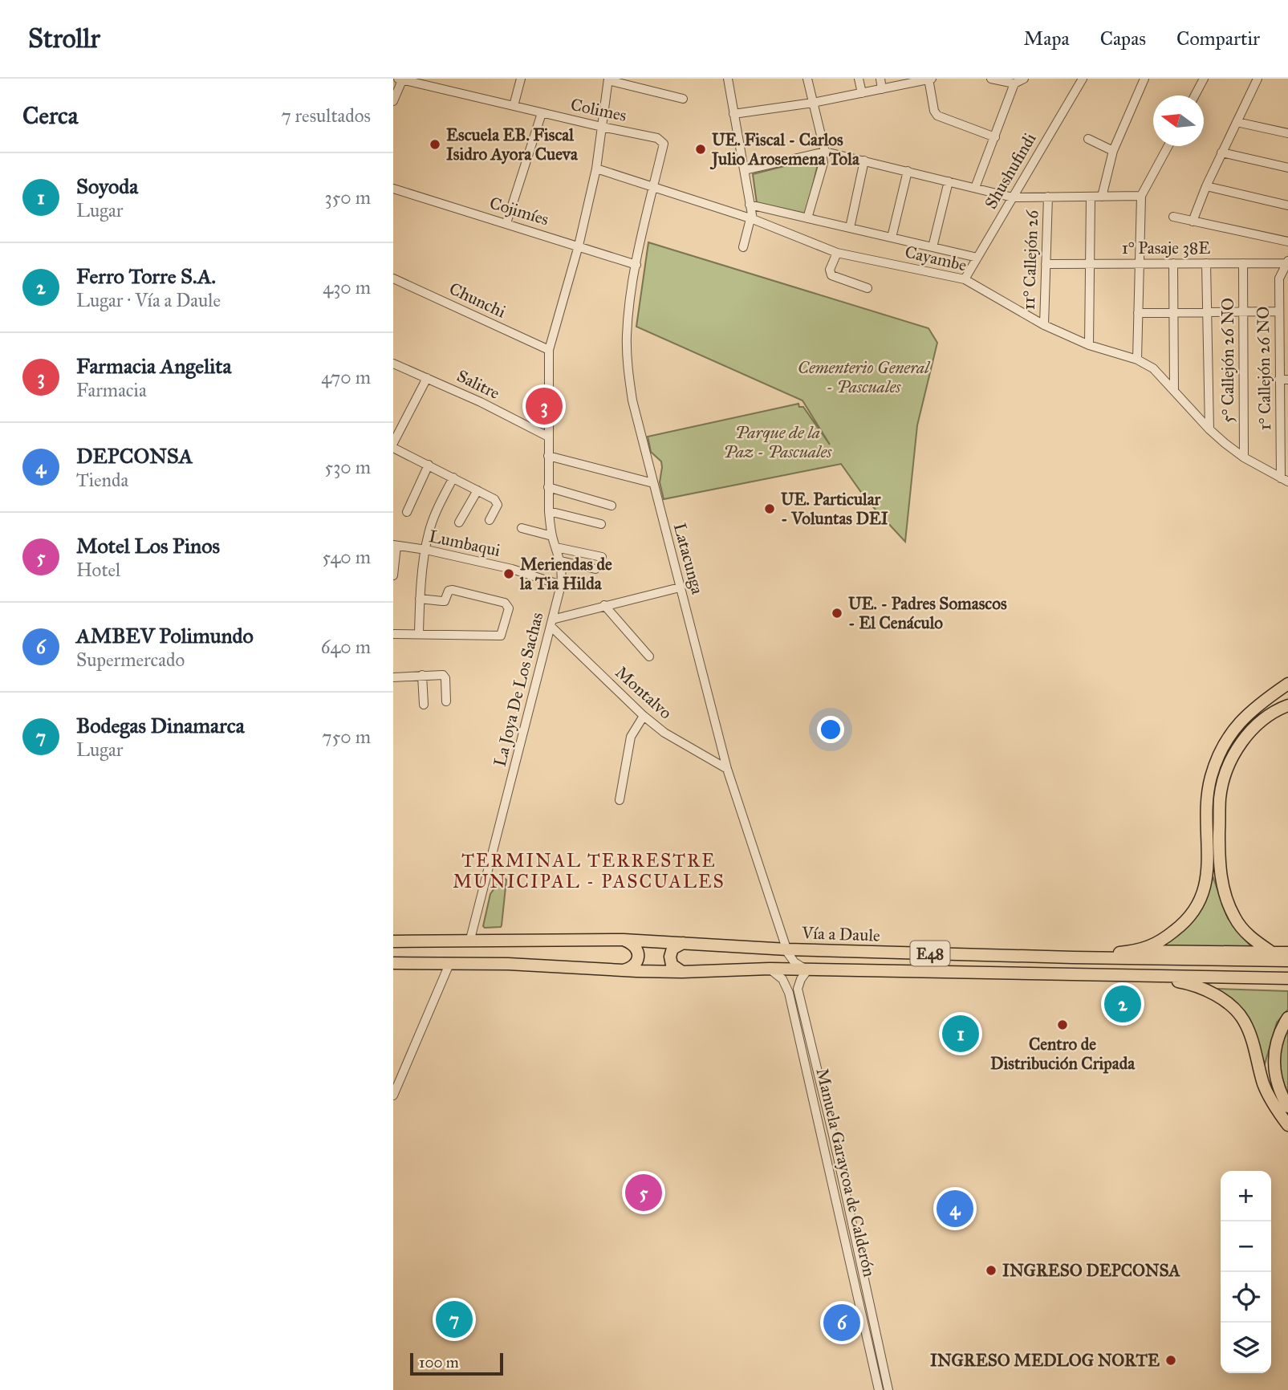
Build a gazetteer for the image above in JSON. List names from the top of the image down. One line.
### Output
{"streets":{"highway":["Vía a Daule","E48"],"street":["Colimes","Shushufindi","Cojimíes","1° Pasaje 38E","Cayambe","11° Callejón 26","Chunchi","5° Callejón 26 NO","1° Callejón 26 NO","Salitre","Lumbaqui","Latacunga","La Joya De Los Sachas","Montalvo","Manuela Garaycoa de Calderón"]},"crossings":[["Colimes","Latacunga"],["Colimes","La Joya De Los Sachas"],["Shushufindi","Cayambe"],["Cojimíes","Latacunga"],["Cojimíes","La Joya De Los Sachas"],["1° Pasaje 38E","11° Callejón 26"],["1° Pasaje 38E","5° Callejón 26 NO"],["1° Pasaje 38E","1° Callejón 26 NO"],["Cayambe","11° Callejón 26"],["Cayambe","5° Callejón 26 NO"],["Cayambe","1° Callejón 26 NO"],["Cayambe","Latacunga"],["Cayambe","La Joya De Los Sachas"],["Chunchi","La Joya De Los Sachas"],["Salitre","La Joya De Los Sachas"],["Lumbaqui","La Joya De Los Sachas"],["Latacunga","Montalvo"],["Latacunga","Vía a Daule"],["Latacunga","E48"],["Latacunga","Manuela Garaycoa de Calderón"],["La Joya De Los Sachas","Montalvo"],["La Joya De Los Sachas","Vía a Daule"],["E48","Manuela Garaycoa de Calderón"]],"districts":["TERMINAL TERRESTRE MUNICIPAL - PASCUALES"],"parks":["Cementerio General - Pascuales","Parque de la Paz - Pascuales"],"places":["Escuela EB. Fiscal Isidro Ayora Cueva","UE. Fiscal - Carlos Julio Arosemena Tola","UE. Particular - Voluntas DEI","Meriendas de la Tia Hilda","UE. - Padres Somascos - El Cenáculo","Centro de Distribución Cripada","INGRESO DEPCONSA","INGRESO MEDLOG NORTE"],"scale_bar":"100 m","north":"left","page":{"header":"Strollr","nav":["Mapa","Capas","Compartir"],"heading":["Cerca","7 resultados"],"list":[{"mark":"1","name":"Soyoda","note":"Lugar","value":"350 m"},{"mark":"2","name":"Ferro Torre S.A.","note":"Lugar · Vía a Daule","value":"430 m"},{"mark":"3","name":"Farmacia Angelita","note":"Farmacia","value":"470 m"},{"mark":"4","name":"DEPCONSA","note":"Tienda","value":"530 m"},{"mark":"5","name":"Motel Los Pinos","note":"Hotel","value":"540 m"},{"mark":"6","name":"AMBEV Polimundo","note":"Supermercado","value":"640 m"},{"mark":"7","name":"Bodegas Dinamarca","note":"Lugar","value":"750 m"}],"pins":["3","2","1","5","4","7","6"],"map_buttons":["+","−"],"scale":"100 m"}}
